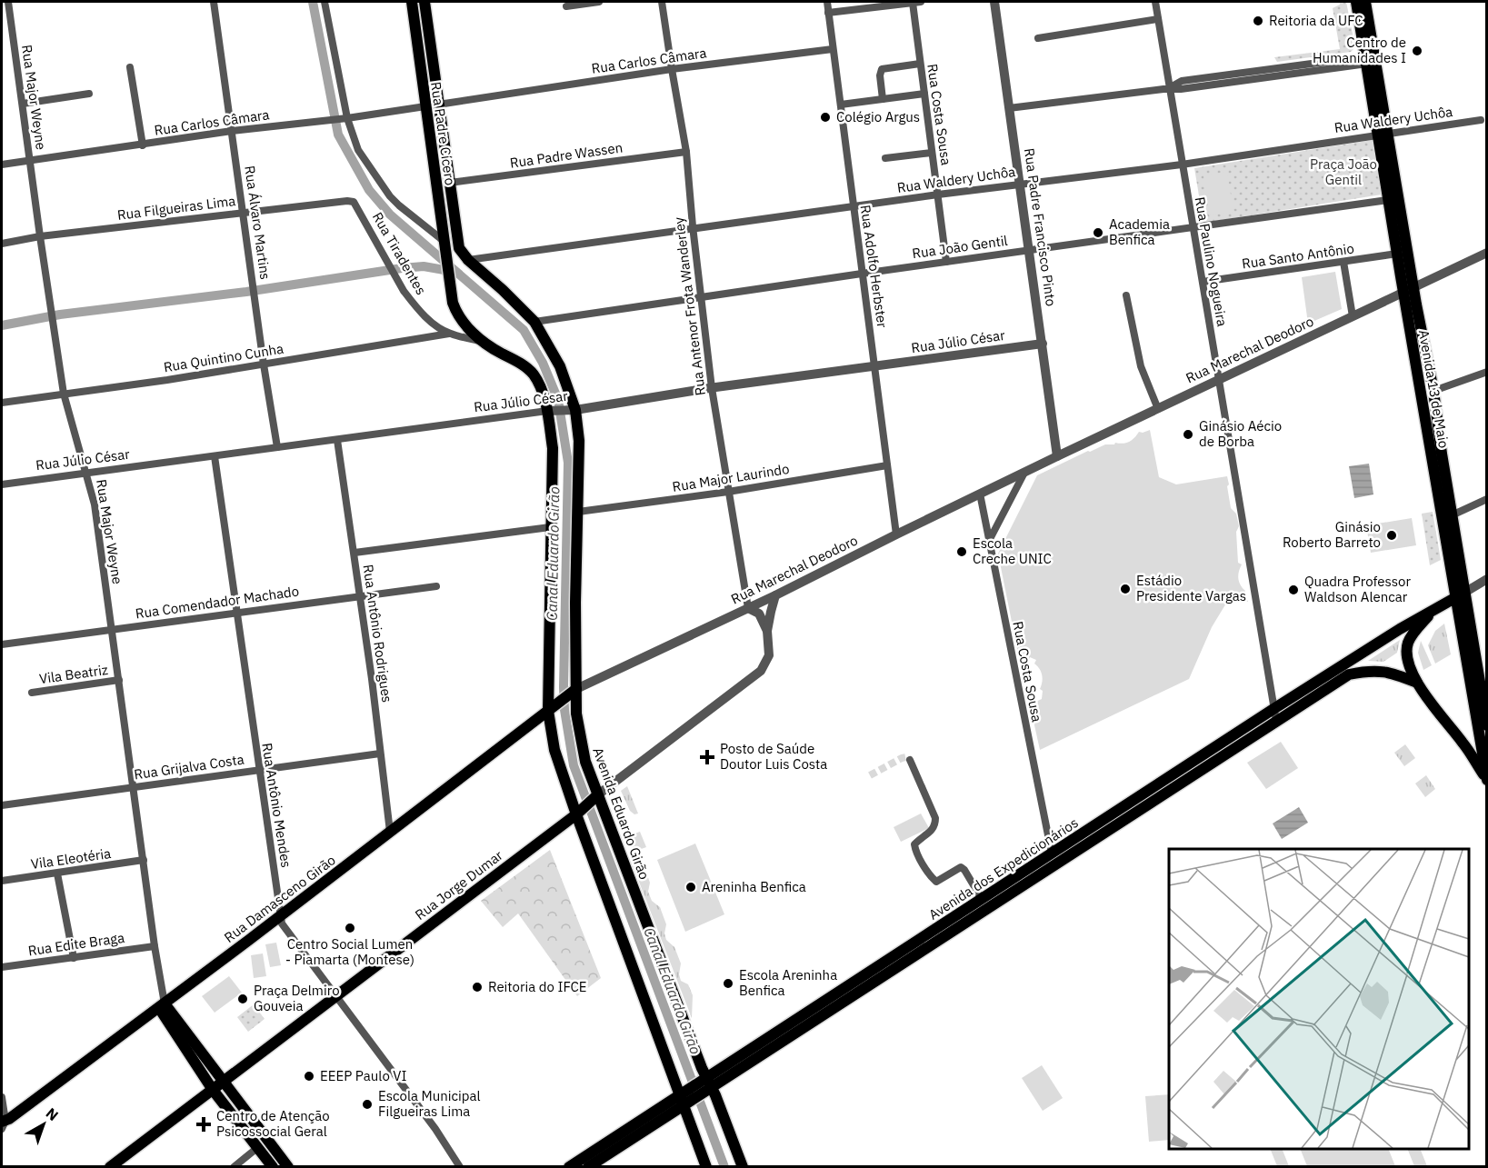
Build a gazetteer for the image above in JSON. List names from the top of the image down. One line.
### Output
{"streets":{"main road":["Rua Padre Cícero","Avenida 13 de Maio","Avenida Eduardo Girão","Avenida dos Expedicionários","Rua Jorge Dumar","Rua Damasceno Girão"],"street":["Rua Carlos Câmara","Rua Major Weyne","Rua Costa Sousa","Rua Waldery Uchôa","Rua Padre Wassen","Rua Filgueiras Lima","Rua Álvaro Martins","Rua Padre Francisco Pinto","Rua João Gentil","Rua Tiradentes","Rua Santo Antônio","Rua Paulino Nogueira","Rua Adolfo Herbster","Rua Antenor Frota Wanderley","Rua Júlio César","Rua Marechal Deodoro","Rua Quintino Cunha","Rua Major Laurindo","Rua Comendador Machado","Rua Antônio Rodrigues","Vila Beatriz","Rua Grijalva Costa","Rua Antônio Mendes","Vila Eleotéria","Rua Edite Braga"]},"crossings":[["Rua Carlos Câmara","Rua Major Weyne"],["Rua Carlos Câmara","Rua Padre Cícero"],["Rua Carlos Câmara","Rua Álvaro Martins"],["Rua Carlos Câmara","Rua Adolfo Herbster"],["Rua Carlos Câmara","Rua Antenor Frota Wanderley"],["Rua Major Weyne","Rua Filgueiras Lima"],["Rua Major Weyne","Rua Júlio César"],["Rua Major Weyne","Rua Quintino Cunha"],["Rua Major Weyne","Rua Comendador Machado"],["Rua Major Weyne","Vila Beatriz"],["Rua Major Weyne","Rua Grijalva Costa"],["Rua Major Weyne","Vila Eleotéria"],["Rua Major Weyne","Rua Damasceno Girão"],["Rua Major Weyne","Rua Edite Braga"],["Rua Costa Sousa","Rua Waldery Uchôa"],["Rua Costa Sousa","Rua João Gentil"],["Rua Costa Sousa","Rua Marechal Deodoro"],["Rua Costa Sousa","Avenida dos Expedicionários"],["Rua Waldery Uchôa","Rua Padre Cícero"],["Rua Waldery Uchôa","Rua Padre Francisco Pinto"],["Rua Waldery Uchôa","Rua Paulino Nogueira"],["Rua Waldery Uchôa","Rua Adolfo Herbster"],["Rua Waldery Uchôa","Rua Antenor Frota Wanderley"],["Rua Waldery Uchôa","Avenida 13 de Maio"],["Rua Waldery Uchôa","Avenida Eduardo Girão"],["Rua Padre Cícero","Rua Padre Wassen"],["Rua Padre Cícero","Avenida Eduardo Girão"],["Rua Padre Wassen","Rua Antenor Frota Wanderley"],["Rua Filgueiras Lima","Rua Álvaro Martins"],["Rua Filgueiras Lima","Rua Tiradentes"],["Rua Álvaro Martins","Rua Júlio César"],["Rua Álvaro Martins","Rua Quintino Cunha"],["Rua Padre Francisco Pinto","Rua João Gentil"],["Rua Padre Francisco Pinto","Rua Júlio César"],["Rua Padre Francisco Pinto","Rua Marechal Deodoro"],["Rua João Gentil","Rua Paulino Nogueira"],["Rua João Gentil","Rua Adolfo Herbster"],["Rua João Gentil","Rua Antenor Frota Wanderley"],["Rua João Gentil","Avenida 13 de Maio"],["Rua João Gentil","Avenida Eduardo Girão"],["Rua Tiradentes","Rua Quintino Cunha"],["Rua Tiradentes","Avenida Eduardo Girão"],["Rua Santo Antônio","Rua Paulino Nogueira"],["Rua Santo Antônio","Avenida 13 de Maio"],["Rua Paulino Nogueira","Rua Marechal Deodoro"],["Rua Paulino Nogueira","Avenida dos Expedicionários"],["Rua Adolfo Herbster","Rua Júlio César"],["Rua Adolfo Herbster","Rua Marechal Deodoro"],["Rua Adolfo Herbster","Rua Major Laurindo"],["Rua Antenor Frota Wanderley","Rua Júlio César"],["Rua Antenor Frota Wanderley","Rua Marechal Deodoro"],["Rua Antenor Frota Wanderley","Rua Major Laurindo"],["Rua Júlio César","Rua Antônio Rodrigues"],["Rua Júlio César","Rua Antônio Mendes"],["Rua Júlio César","Avenida Eduardo Girão"],["Rua Marechal Deodoro","Avenida 13 de Maio"],["Rua Marechal Deodoro","Avenida Eduardo Girão"],["Rua Marechal Deodoro","Rua Jorge Dumar"],["Rua Marechal Deodoro","Rua Damasceno Girão"],["Avenida 13 de Maio","Avenida dos Expedicionários"],["Rua Major Laurindo","Avenida Eduardo Girão"],["Rua Comendador Machado","Rua Antônio Rodrigues"],["Rua Comendador Machado","Rua Antônio Mendes"],["Rua Antônio Rodrigues","Rua Grijalva Costa"],["Rua Antônio Rodrigues","Rua Damasceno Girão"],["Rua Grijalva Costa","Rua Antônio Mendes"],["Rua Antônio Mendes","Rua Jorge Dumar"],["Rua Antônio Mendes","Rua Damasceno Girão"],["Avenida Eduardo Girão","Avenida dos Expedicionários"],["Avenida Eduardo Girão","Rua Jorge Dumar"],["Avenida Eduardo Girão","Rua Damasceno Girão"]],"water":["Canal Eduardo Girão"],"parks":["Praça João Gentil"],"places":{"other":["Reitoria da UFC","Centro de Humanidades I","Colégio Argus","Academia Benfica","Ginásio Aécio de Borba","Ginásio Roberto Barreto","Escola Creche UNIC","Estádio Presidente Vargas","Quadra Professor Waldson Alencar","Areninha Benfica","Centro Social Lumen - Piamarta (Montese)","Escola Areninha Benfica","Reitoria do IFCE","Praça Delmiro Gouveia","EEEP Paulo VI","Escola Municipal Filgueiras Lima"],"health":["Posto de Saúde Doutor Luis Costa","Centro de Atenção Psicossocial Geral"]},"north":"top right"}
